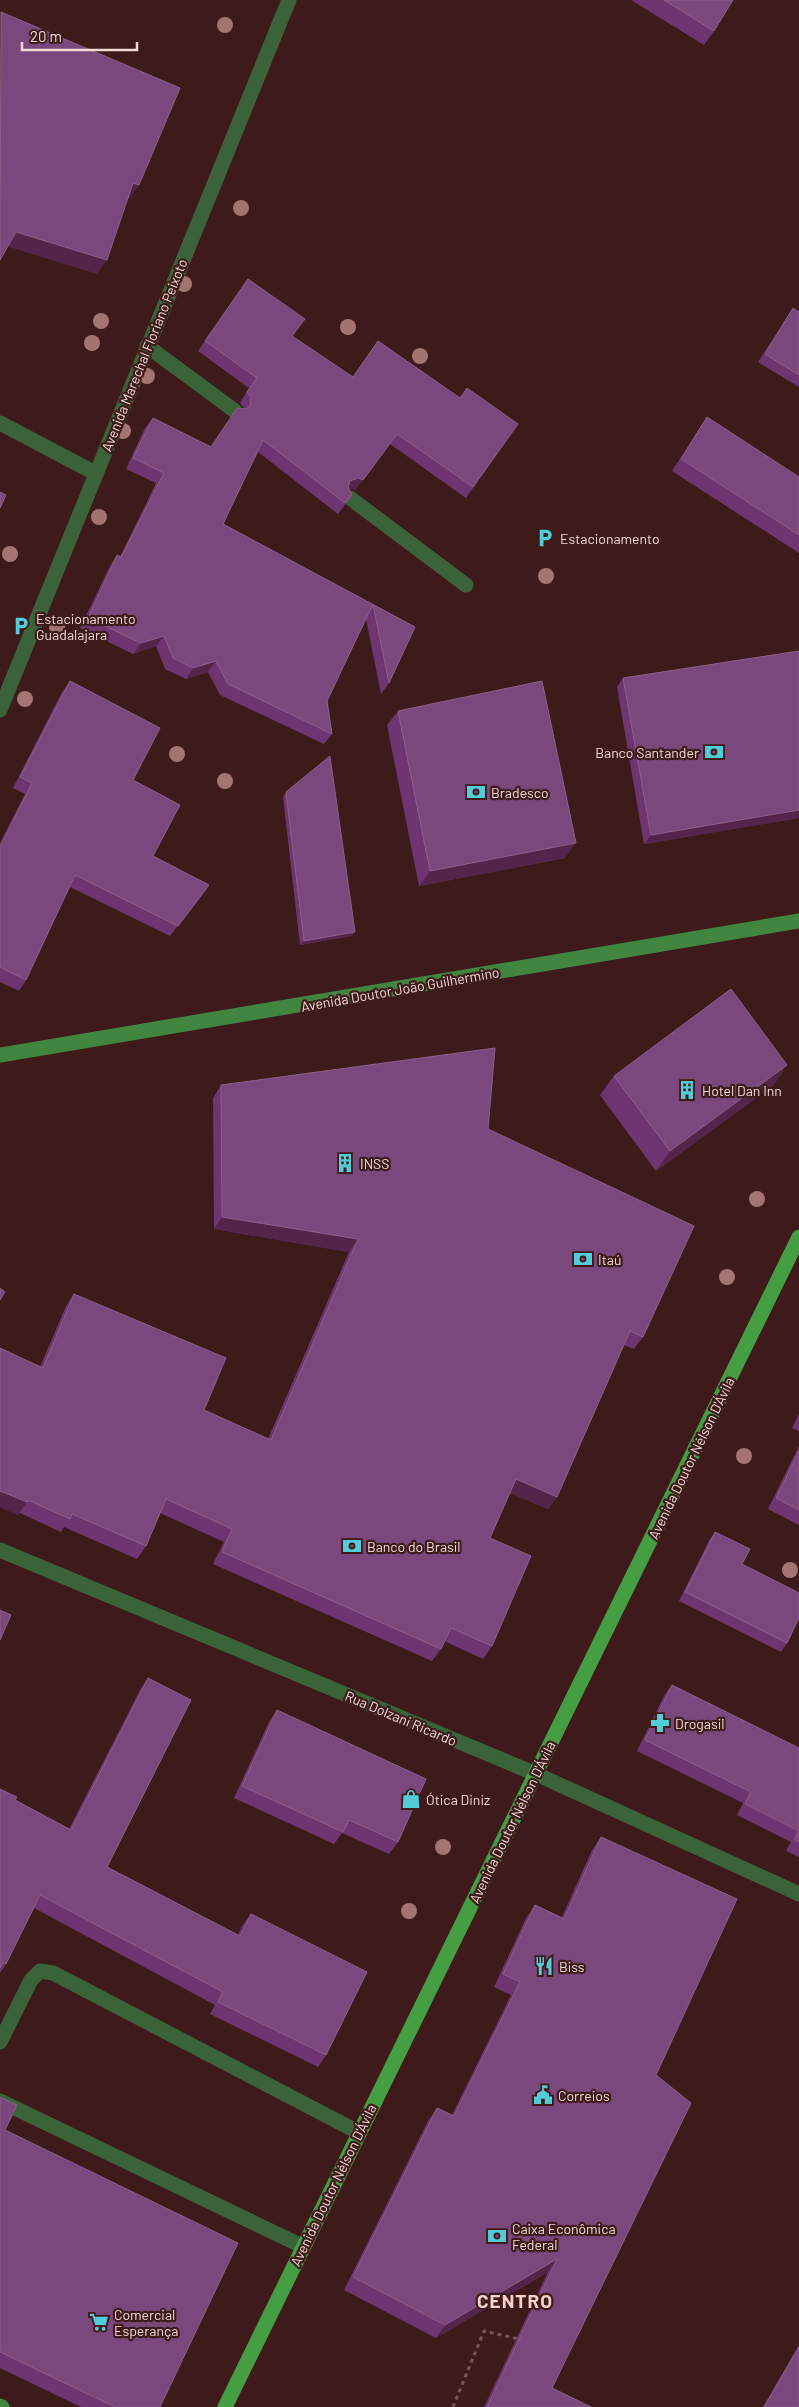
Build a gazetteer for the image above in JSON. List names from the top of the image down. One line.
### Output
{"streets":{"main road":["Avenida Doutor João Guilhermino","Avenida Doutor Nélson D'Ávila"],"street":["Avenida Marechal Floriano Peixoto","Rua Dolzani Ricardo"]},"crossings":[["Avenida Doutor Nélson D'Ávila","Rua Dolzani Ricardo"]],"districts":["CENTRO"],"places":{"parking":["Estacionamento","Estacionamento Guadalajara"],"bank":["Banco Santander","Bradesco","Itaú","Banco do Brasil","Caixa Econômica Federal"],"building":["Hotel Dan Inn","INSS"],"pharmacy":["Drogasil"],"shop":["Ótica Diniz"],"restaurant":["Biss"],"public building":["Correios"],"supermarket":["Comercial Esperança"]},"scale_bar":"20 m"}
